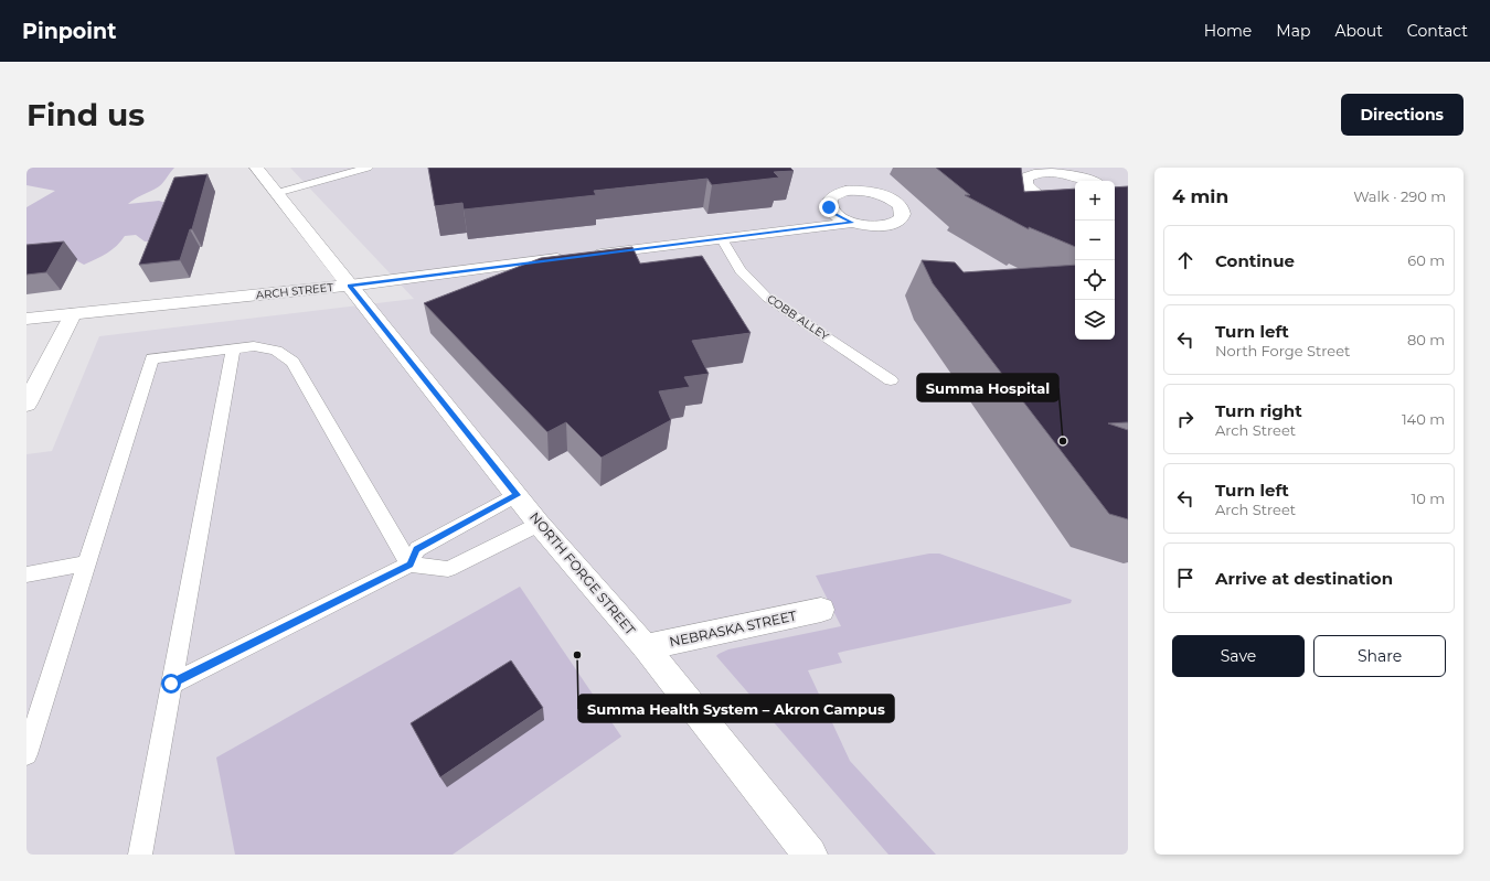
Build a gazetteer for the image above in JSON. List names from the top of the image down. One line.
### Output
{"streets":{"street":["ARCH STREET","NORTH FORGE STREET","NEBRASKA STREET"],"lane":["COBB ALLEY"]},"crossings":[["ARCH STREET","NORTH FORGE STREET"],["NORTH FORGE STREET","NEBRASKA STREET"]],"places":["Summa Hospital","Summa Health System – Akron Campus"],"page":{"header":"Pinpoint","nav":["Home","Map","About","Contact"],"buttons":["Directions",["Save","Share"]],"title":"Find us","heading":["4 min","Walk · 290 m"],"map_buttons":["+","−"],"list":[["Continue","60 m"],["Turn left","North Forge Street","80 m"],["Turn right","Arch Street","140 m"],["Turn left","Arch Street","10 m"],"Arrive at destination"]}}
